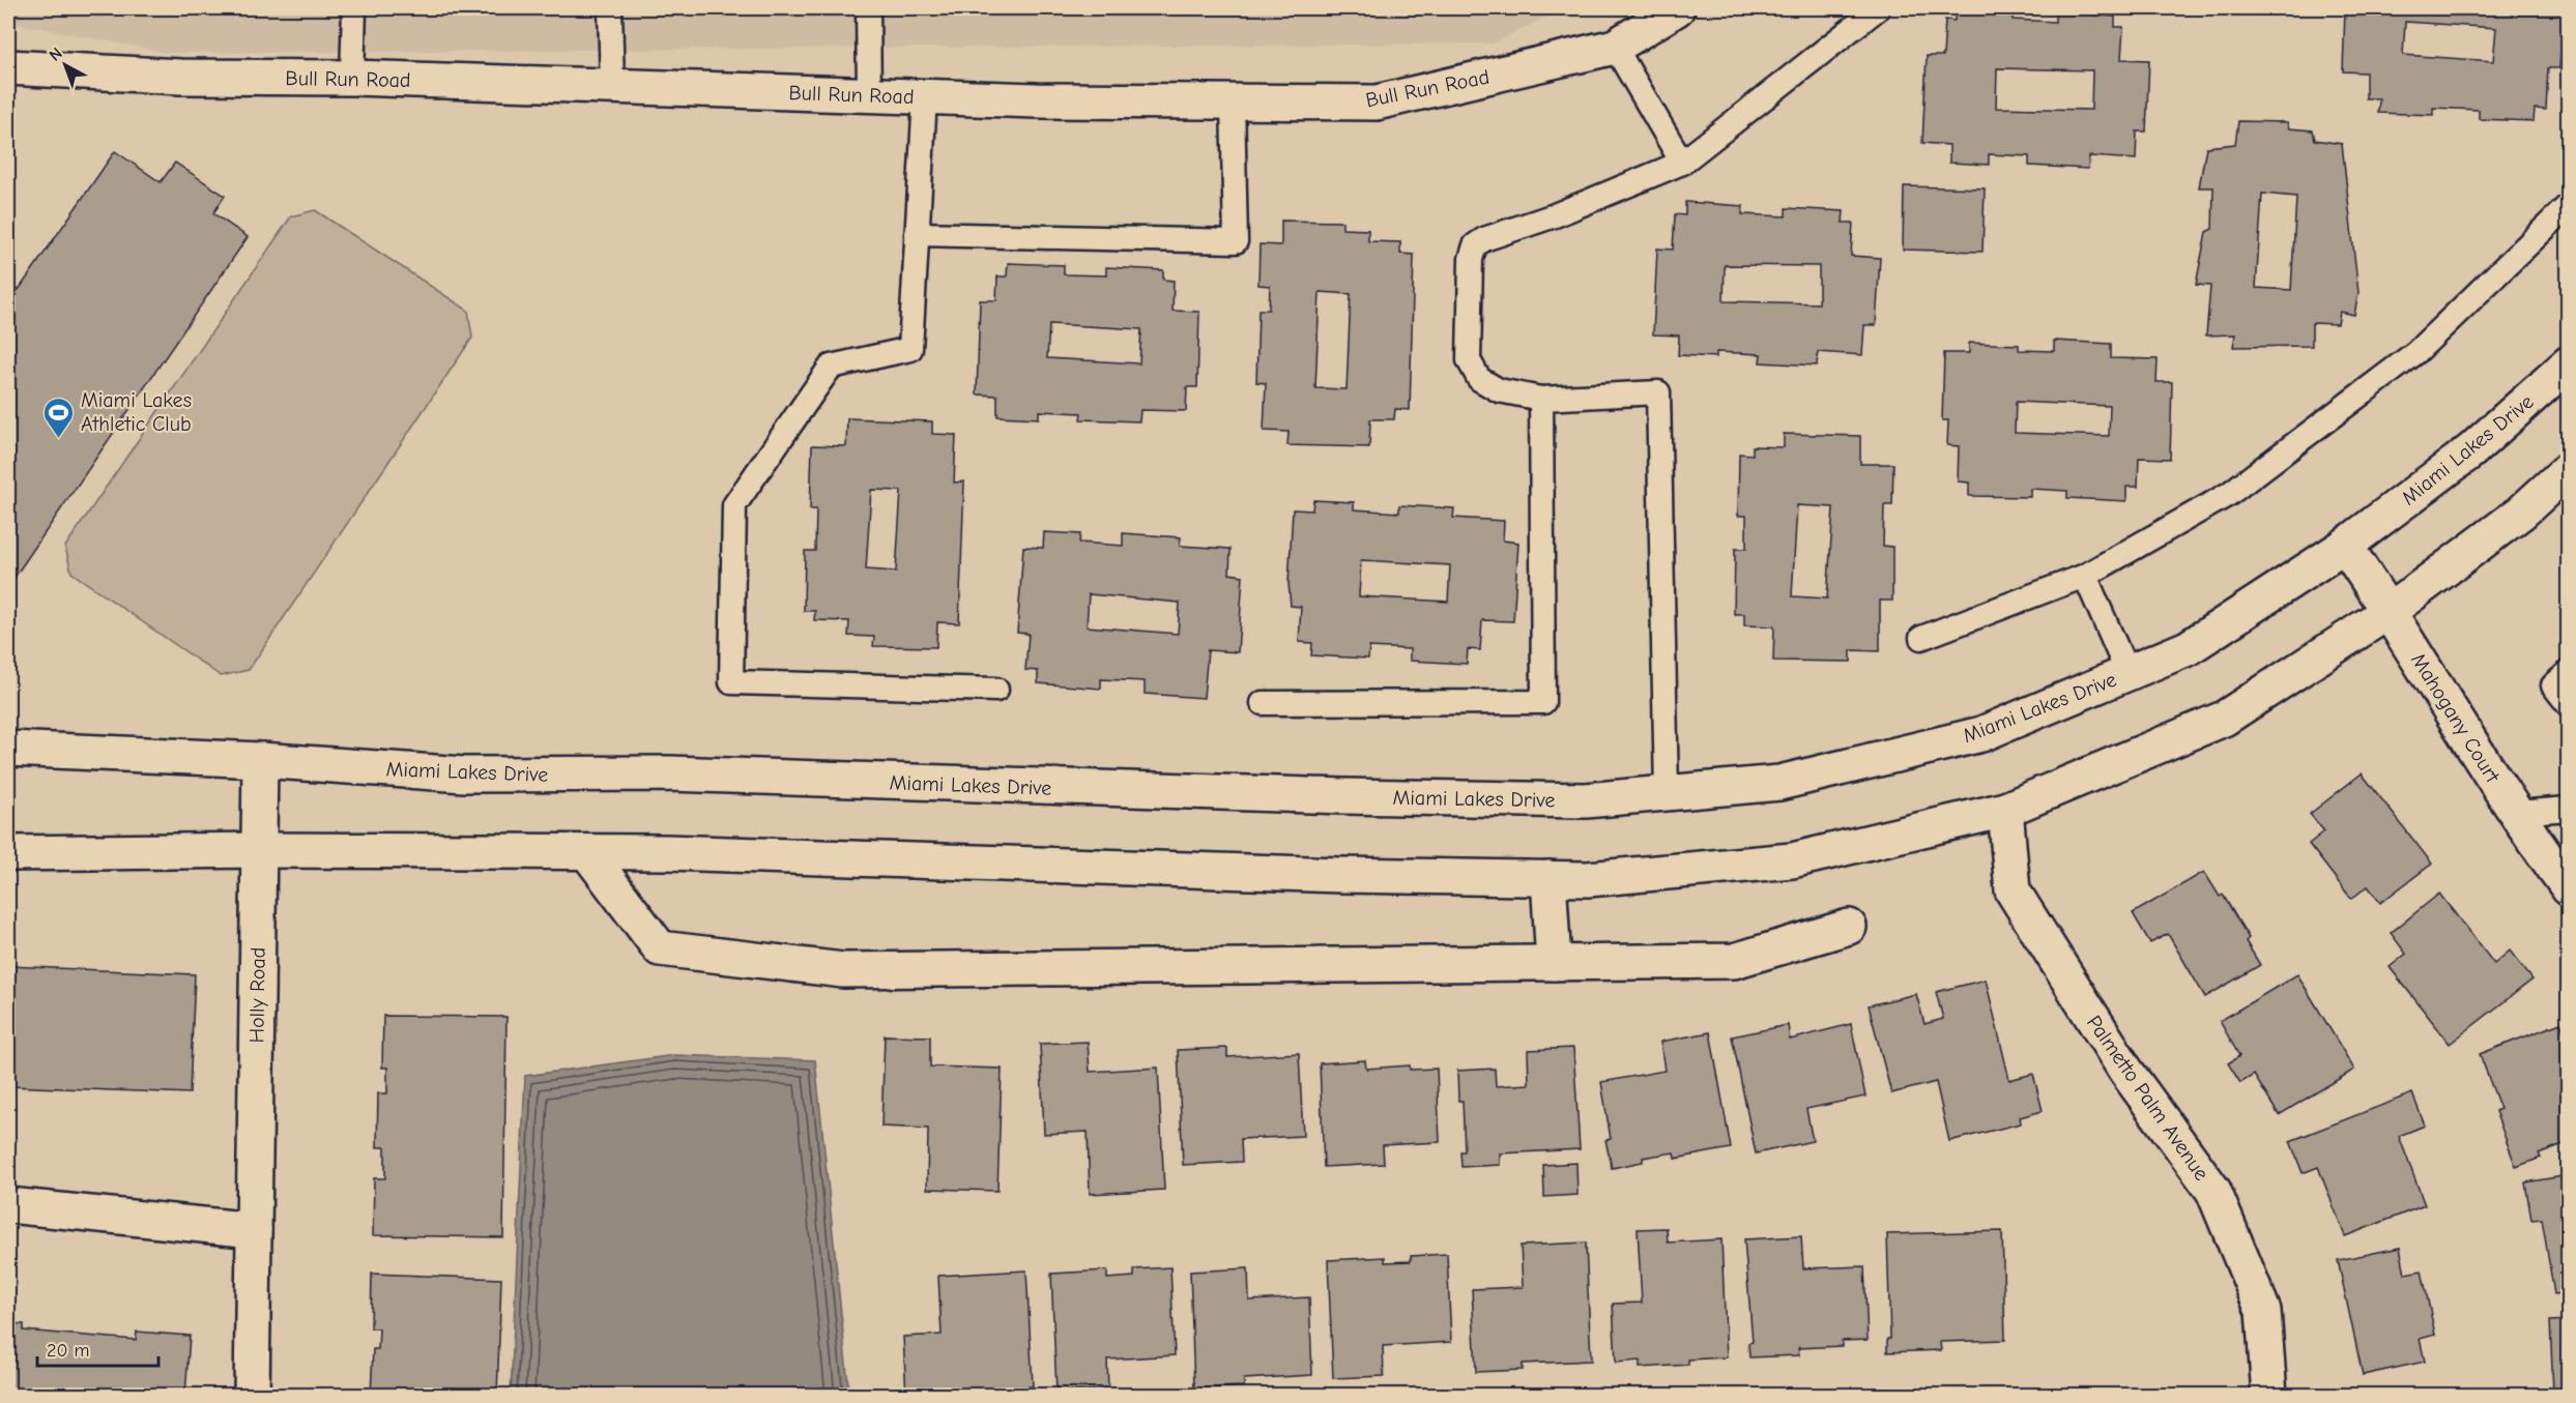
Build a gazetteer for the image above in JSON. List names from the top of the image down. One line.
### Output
{"streets":{"main road":["Bull Run Road","Miami Lakes Drive","Mahogany Court","Holly Road","Palmetto Palm Avenue"]},"crossings":[["Miami Lakes Drive","Mahogany Court"],["Miami Lakes Drive","Holly Road"]],"places":{"sports":["Miami Lakes Athletic Club"]},"scale_bar":"20 m","north":"top left"}
